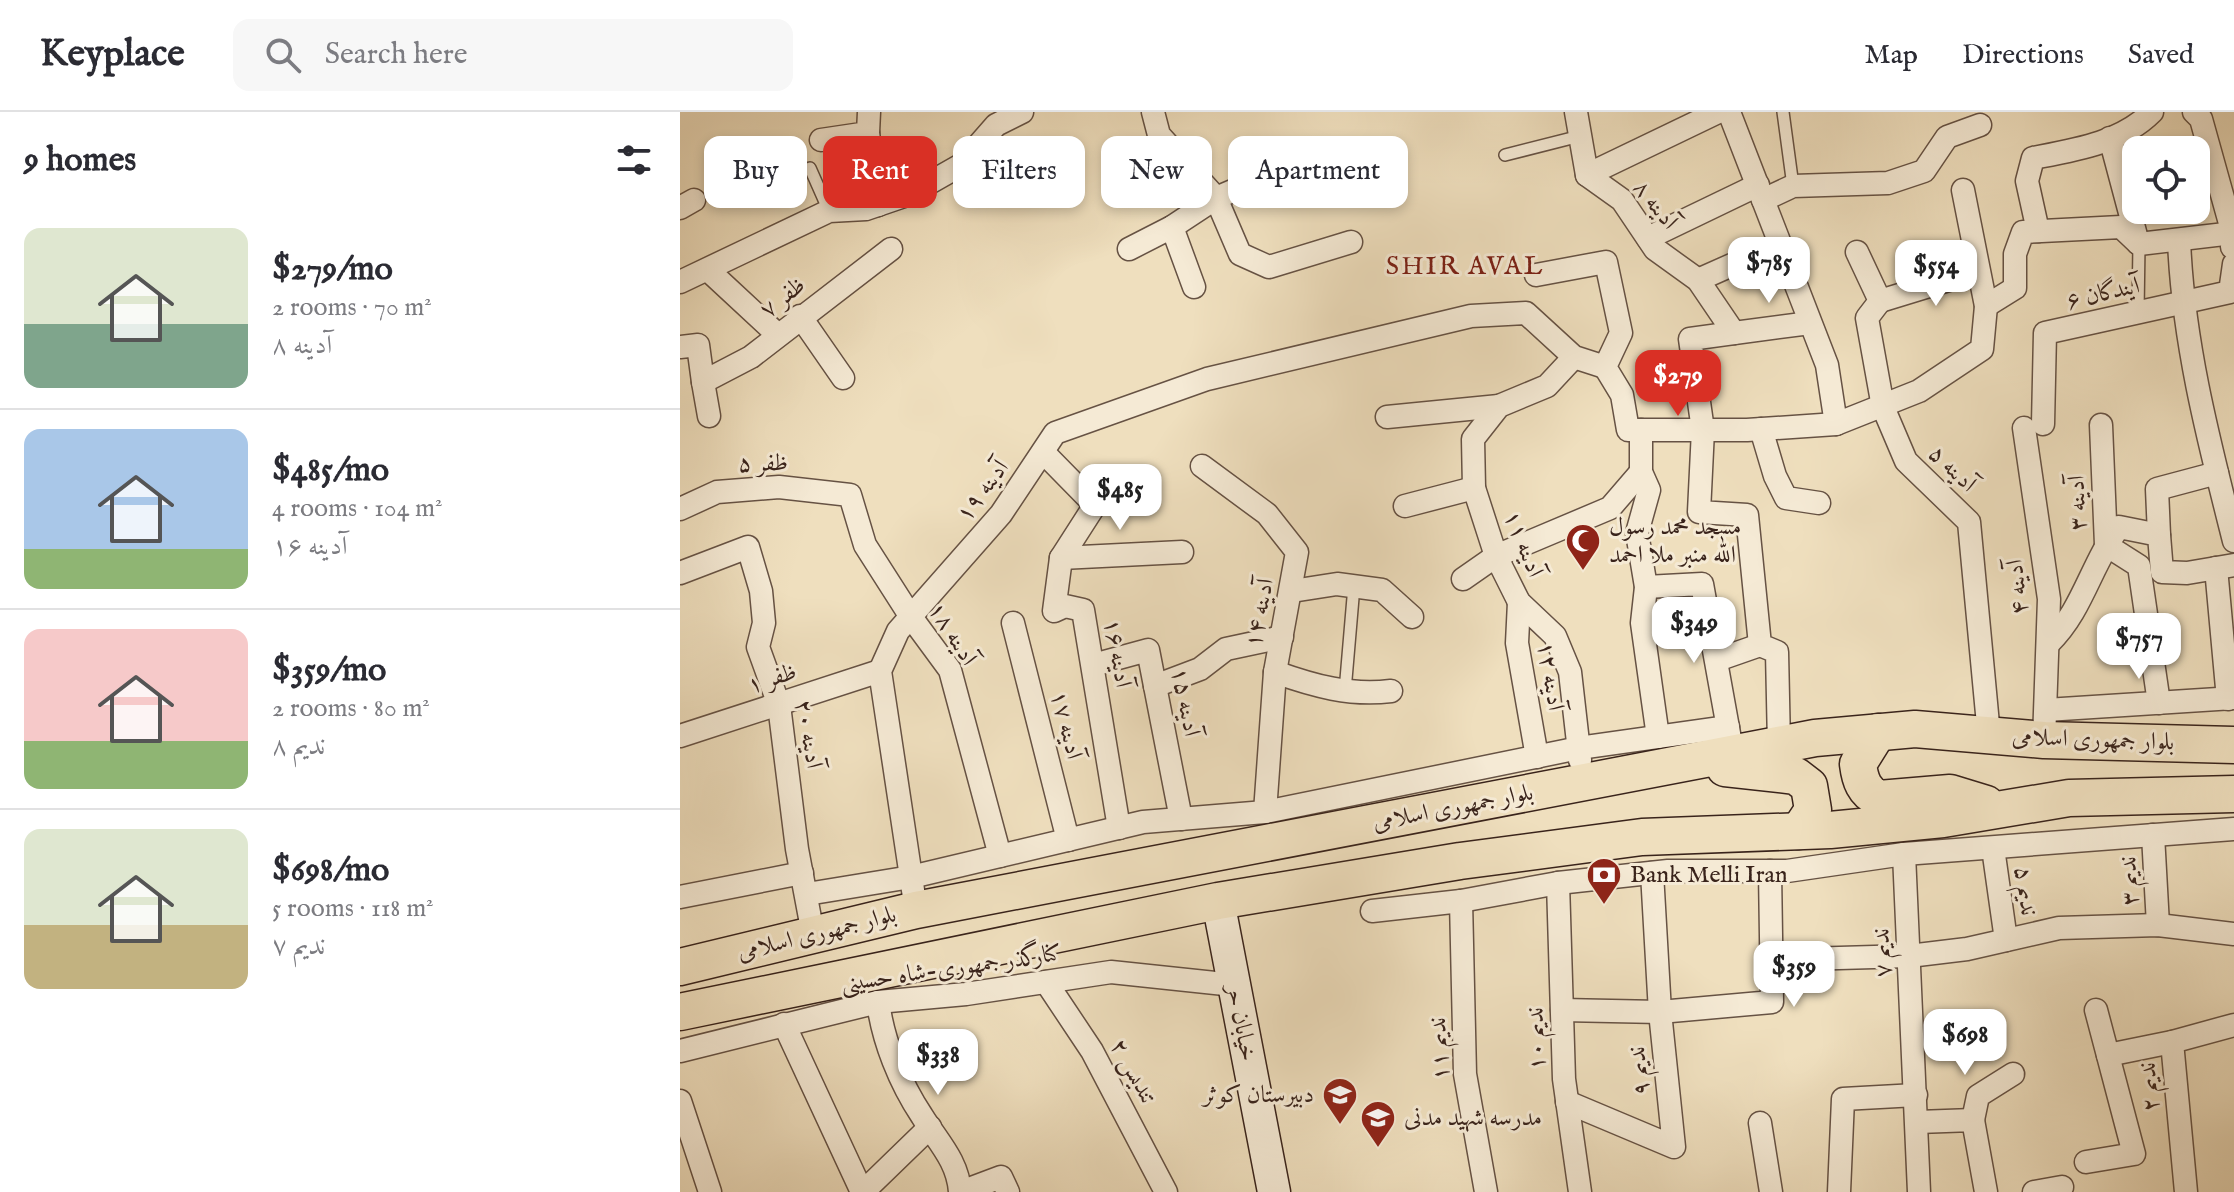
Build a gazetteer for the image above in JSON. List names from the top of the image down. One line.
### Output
{"streets":{"main road":["بلوار جمهوری اسلامی","خیابان حر"],"street":["آدینه ۸","آیندگان ۶","ظفر ۷","ظفر ۵","آدینه ۵","آدینه ۱۹","آدینه ۳","آدینه ۱۱","آدینه ۴","آدینه ۱۴","آدینه ۱۸","آدینه ۱۶","آدینه ۱۲","ظفر ۱","آدینه ۱۵","آدینه ۱۷","آدینه ۲۰","ندیم ۳","ندیم ۵","ندیم ۷","کنارگذر جمهوری-شاه حسینی","ندیم ۱۰","ندیم ۱۱","ندیم ۹","تندیس ۲","ندیم ۲"]},"crossings":[["آیندگان ۶","آدینه ۴"],["ظفر ۵","آدینه ۱۸"],["آدینه ۵","بلوار جمهوری اسلامی"],["آدینه ۱۹","آدینه ۱۱"],["آدینه ۱۹","آدینه ۱۸"],["آدینه ۱۹","آدینه ۱۶"],["آدینه ۱۹","ظفر ۱"],["آدینه ۱۱","آدینه ۱۲"],["آدینه ۱۱","بلوار جمهوری اسلامی"],["آدینه ۴","بلوار جمهوری اسلامی"],["آدینه ۱۶","آدینه ۱۵"],["ظفر ۱","آدینه ۲۰"],["آدینه ۲۰","بلوار جمهوری اسلامی"],["بلوار جمهوری اسلامی","کنارگذر جمهوری-شاه حسینی"],["بلوار جمهوری اسلامی","خیابان حر"],["کنارگذر جمهوری-شاه حسینی","خیابان حر"],["کنارگذر جمهوری-شاه حسینی","تندیس ۲"],["ندیم ۱۰","ندیم ۹"]],"districts":["SHIR AVAL"],"places":{"mosque":["مسجد محمد رسول الله منبر ملا احمد"],"bank":["Bank Melli Iran"],"school or university":["دبیرستان کوثر","مدرسه شهید مدنی"]},"page":{"header":"Keyplace","search":"Search here","nav":["Map","Directions","Saved"],"heading":"9 homes","chip":["Buy","Rent","Filters","New","Apartment"],"list":[{"name":"$279/mo","note":"2 rooms · 70 m² · آدینه ۸"},{"name":"$485/mo","note":"4 rooms · 104 m² · آدینه ۱۶"},{"name":"$359/mo","note":"2 rooms · 80 m² · ندیم ۸"},{"name":"$698/mo","note":"5 rooms · 118 m² · ندیم ۷"}],"price":["$785","$554","$279","$485","$349","$757","$359","$698","$338"]}}
